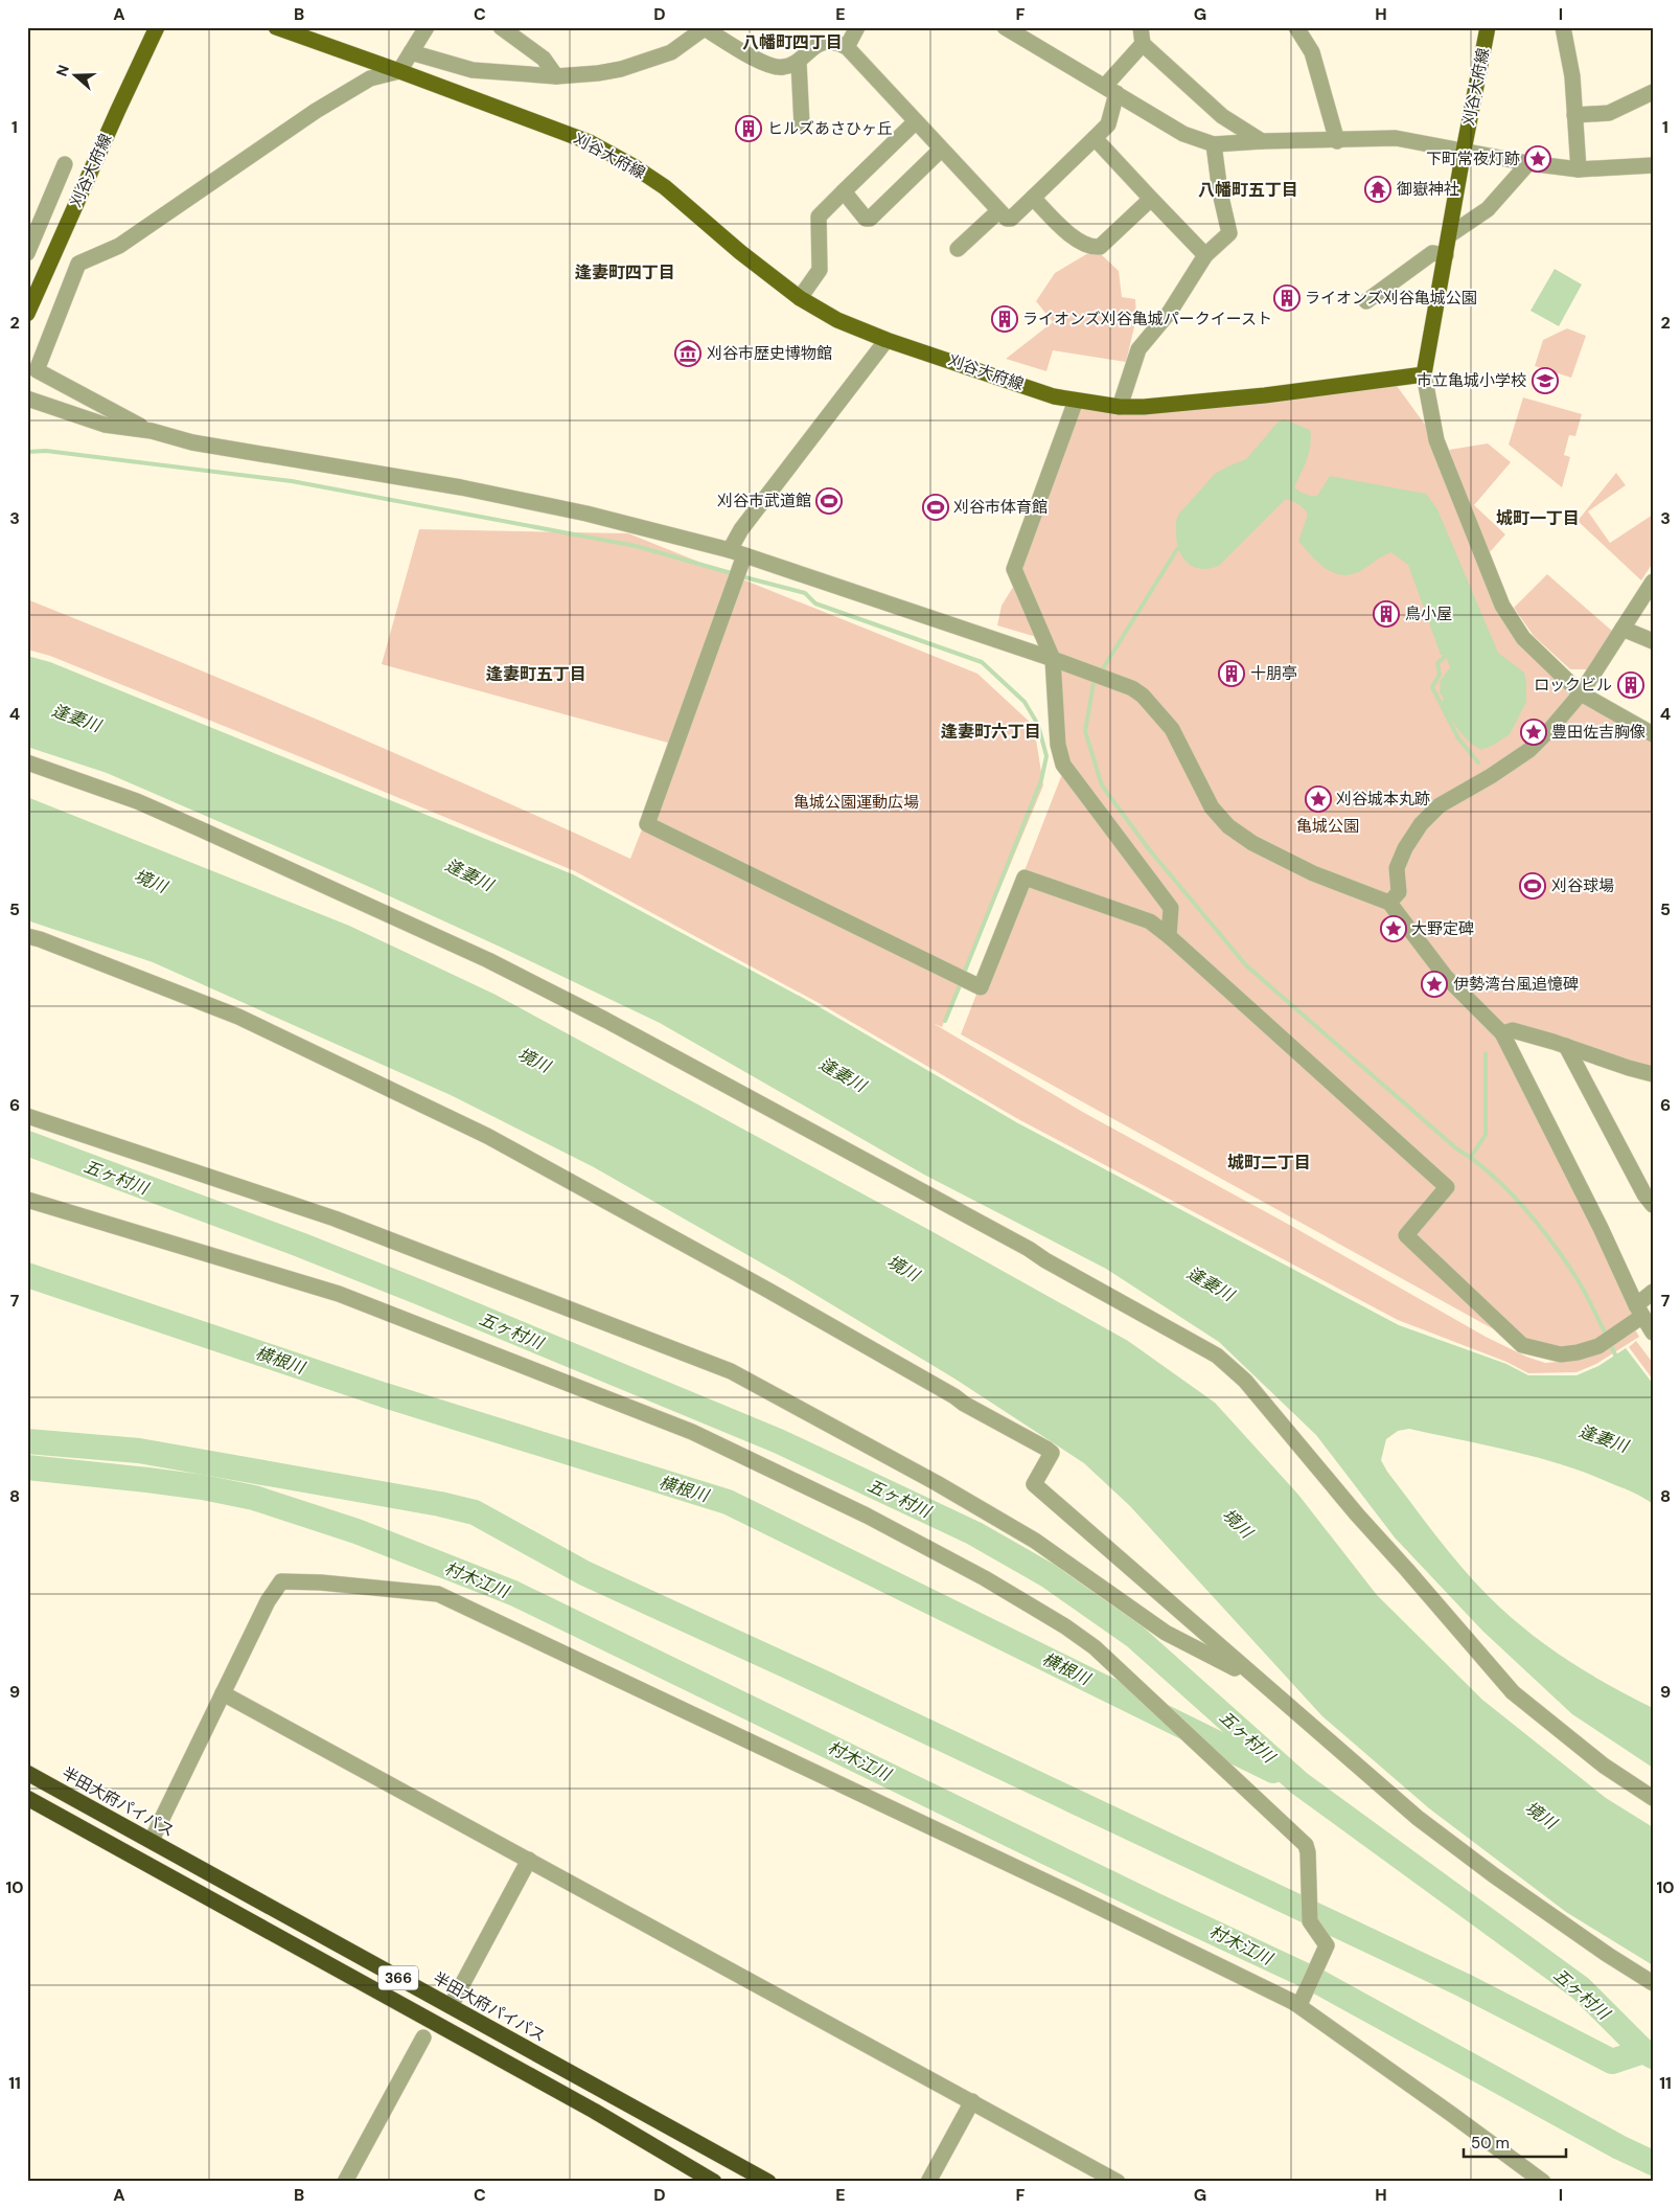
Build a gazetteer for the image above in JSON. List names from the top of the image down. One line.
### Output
{"streets":{"highway":["半田大府パイパス","366"],"main road":["刈谷大府線"]},"districts":["八幡町四丁目","八幡町五丁目","逢妻町四丁目","城町一丁目","逢妻町五丁目","逢妻町六丁目","城町二丁目"],"water":["逢妻川","境川","五ヶ村川","横根川","村木江川"],"parks":["亀城公園運動広場","亀城公園"],"places":{"building":["ヒルズあさひヶ丘","ライオンズ刈谷亀城公園","ライオンズ刈谷亀城パークイースト","鳥小屋","十朋亭","ロックビル"],"place":["下町常夜灯跡","豊田佐吉胸像","刈谷城本丸跡","大野定碑","伊勢湾台風追憶碑"],"temple":["御嶽神社"],"museum":["刈谷市歴史博物館"],"school or university":["市立亀城小学校"],"sports":["刈谷市武道館","刈谷市体育館","刈谷球場"]},"scale_bar":"50 m","north":"left","grid":{"columns":["A","B","C","D","E","F","G","H","I"],"rows":["1","2","3","4","5","6","7","8","9","10","11"]}}
